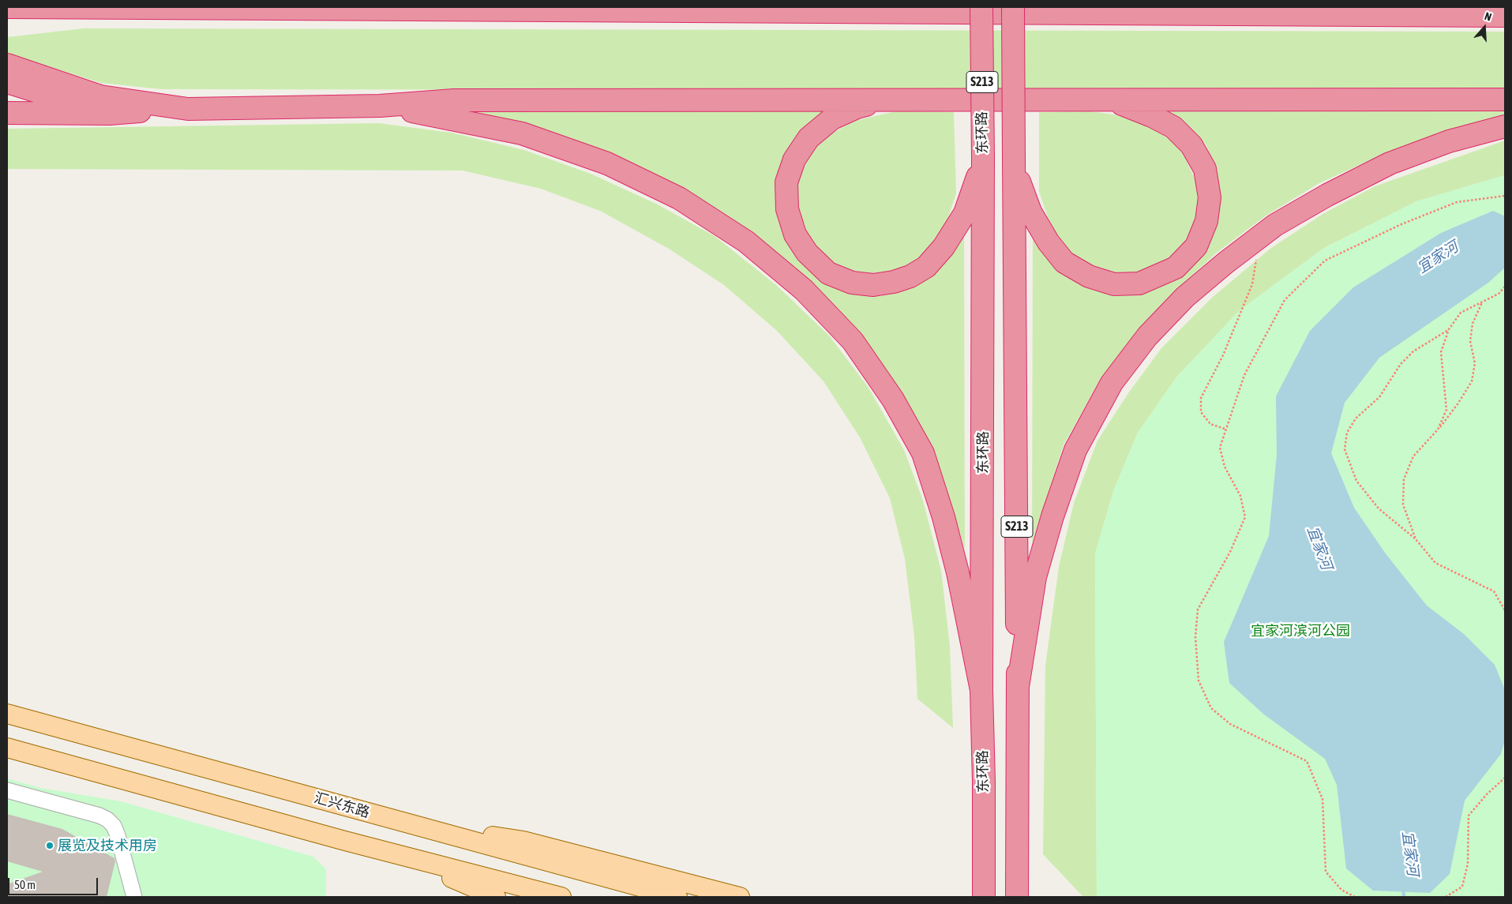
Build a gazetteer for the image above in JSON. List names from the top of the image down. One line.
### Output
{"streets":{"highway":["S213","东环路"],"main road":["汇兴东路"]},"water":["宜家河"],"parks":["宜家河滨河公园"],"places":["展览及技术用房"],"scale_bar":"50 m","north":"top"}
